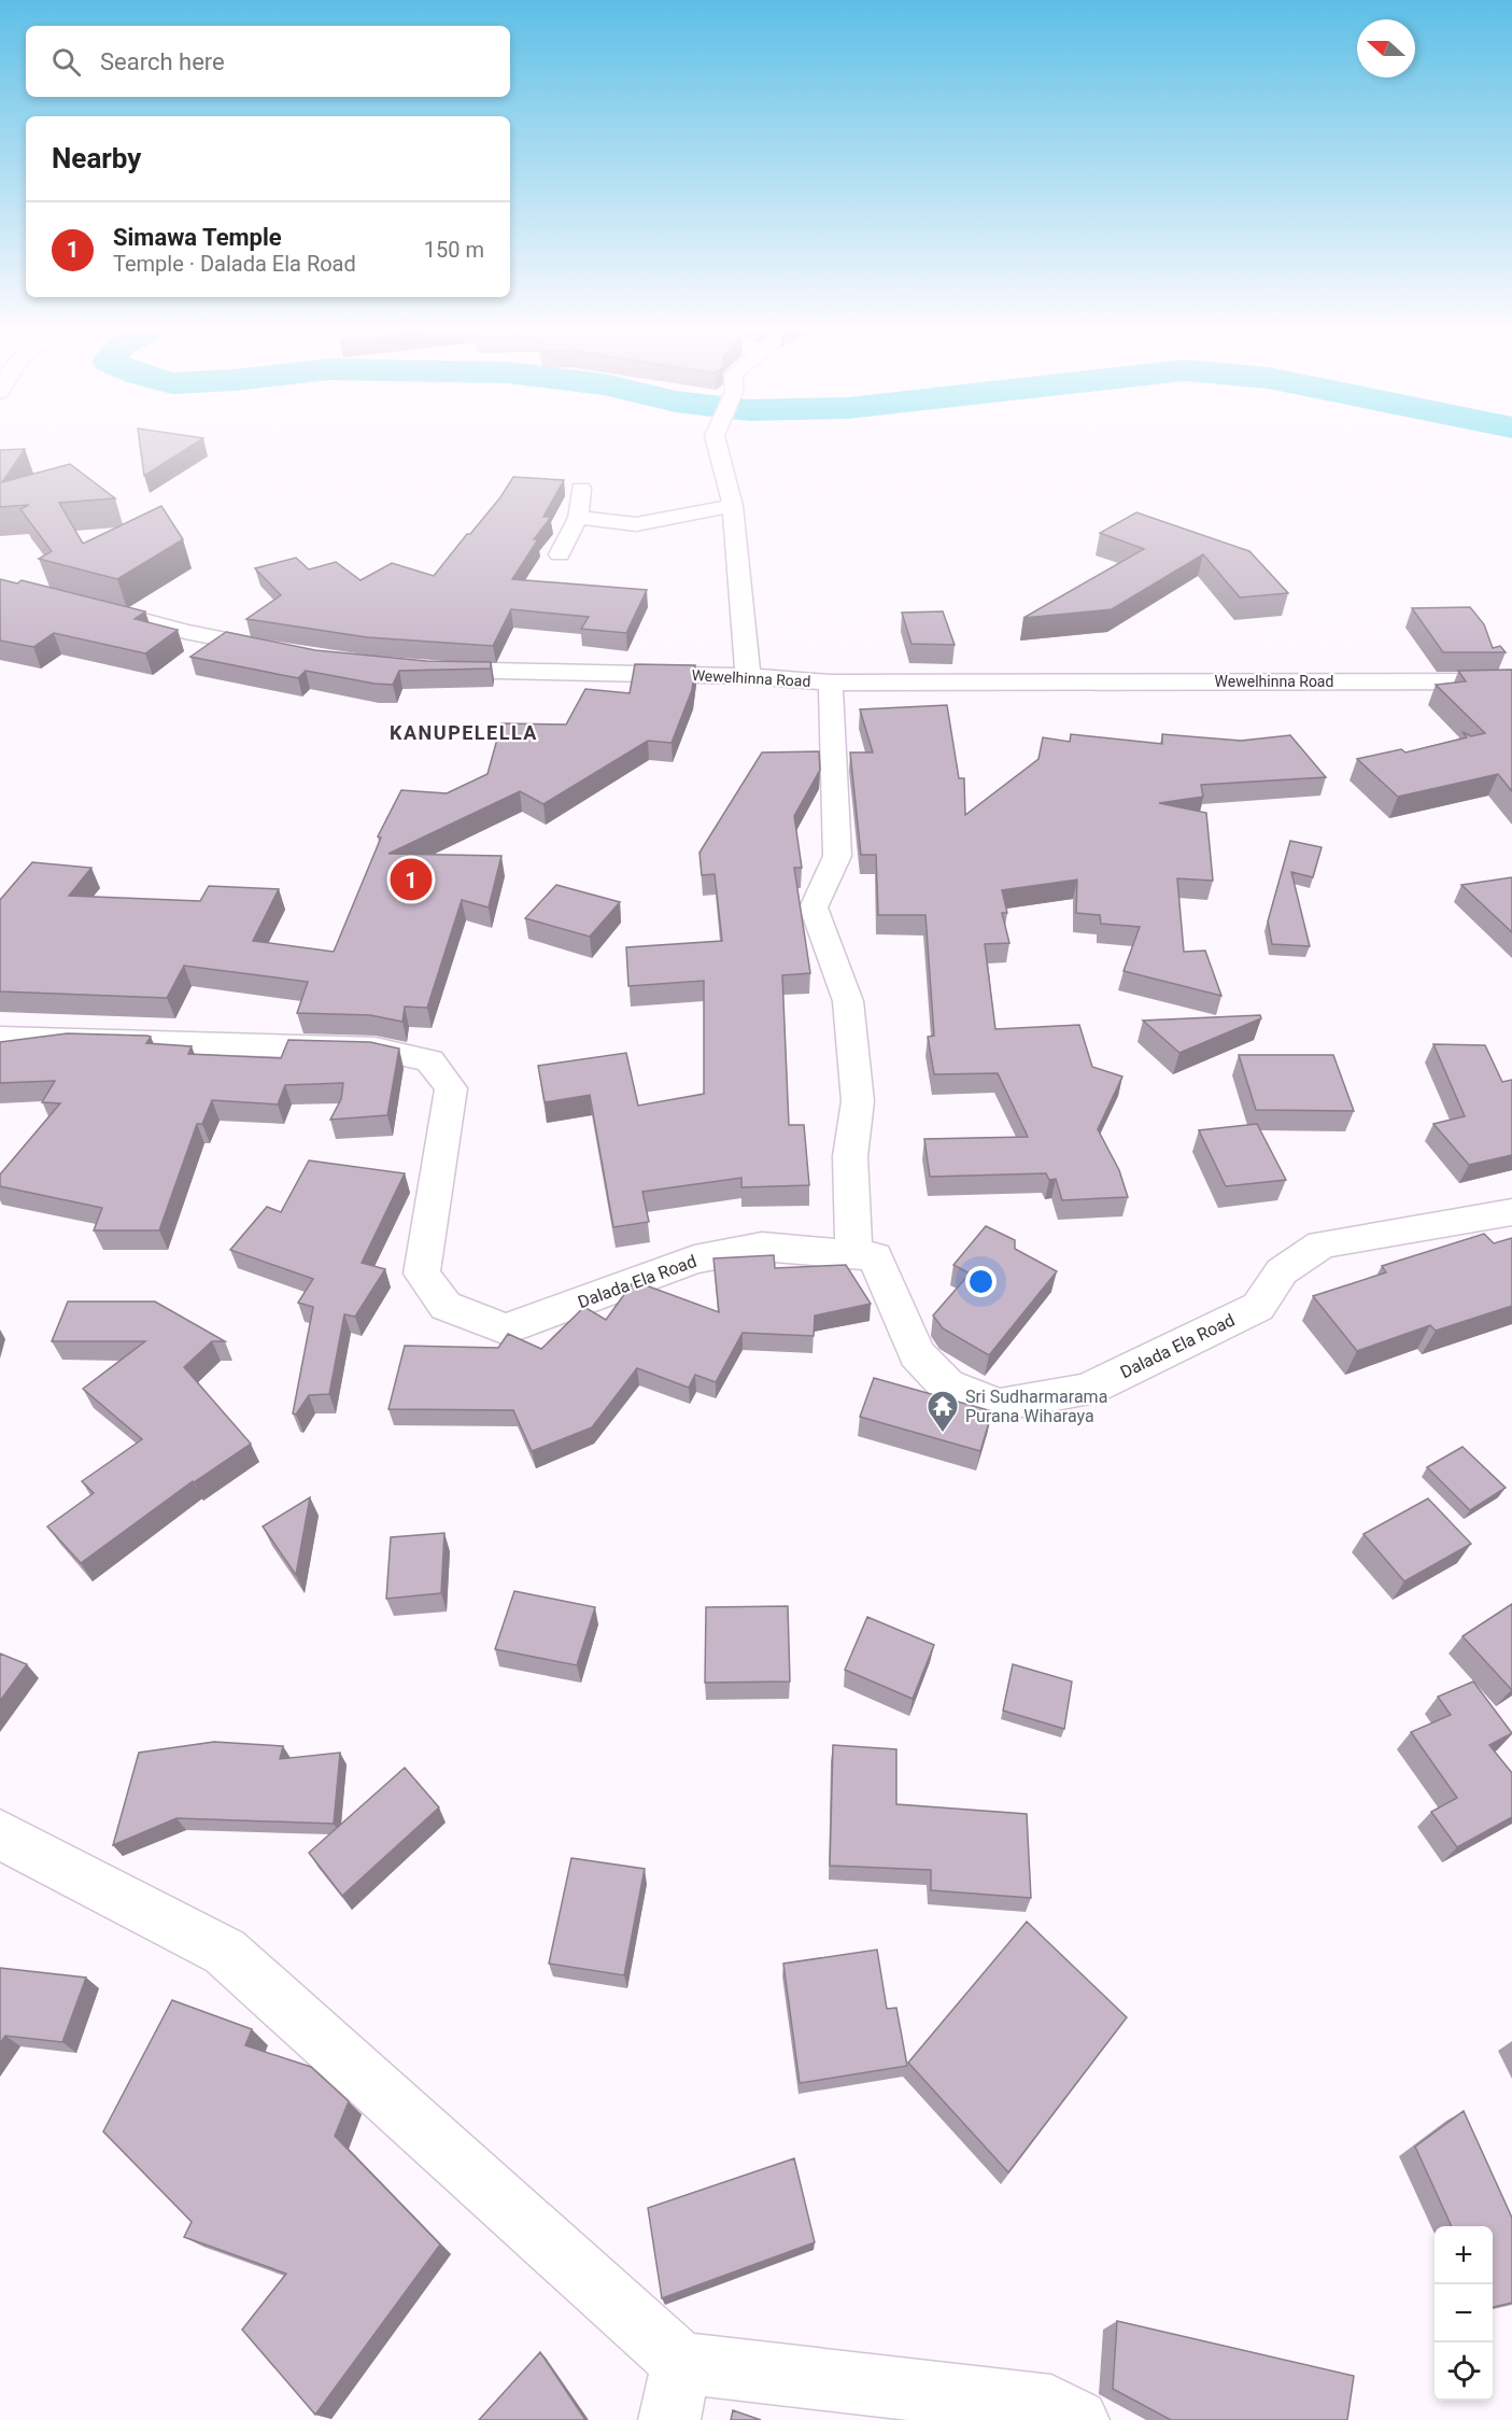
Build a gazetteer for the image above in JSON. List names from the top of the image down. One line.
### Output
{"streets":{"street":["Wewelhinna Road","Dalada Ela Road"]},"districts":["KANUPELELLA"],"places":{"temple":["Sri Sudharmarama Purana Wiharaya"]},"north":"left","page":{"search":"Search here","heading":"Nearby","list":[{"mark":"1","name":"Simawa Temple","note":"Temple · Dalada Ela Road","value":"150 m"}],"pins":"1","map_buttons":["+","−"]}}
